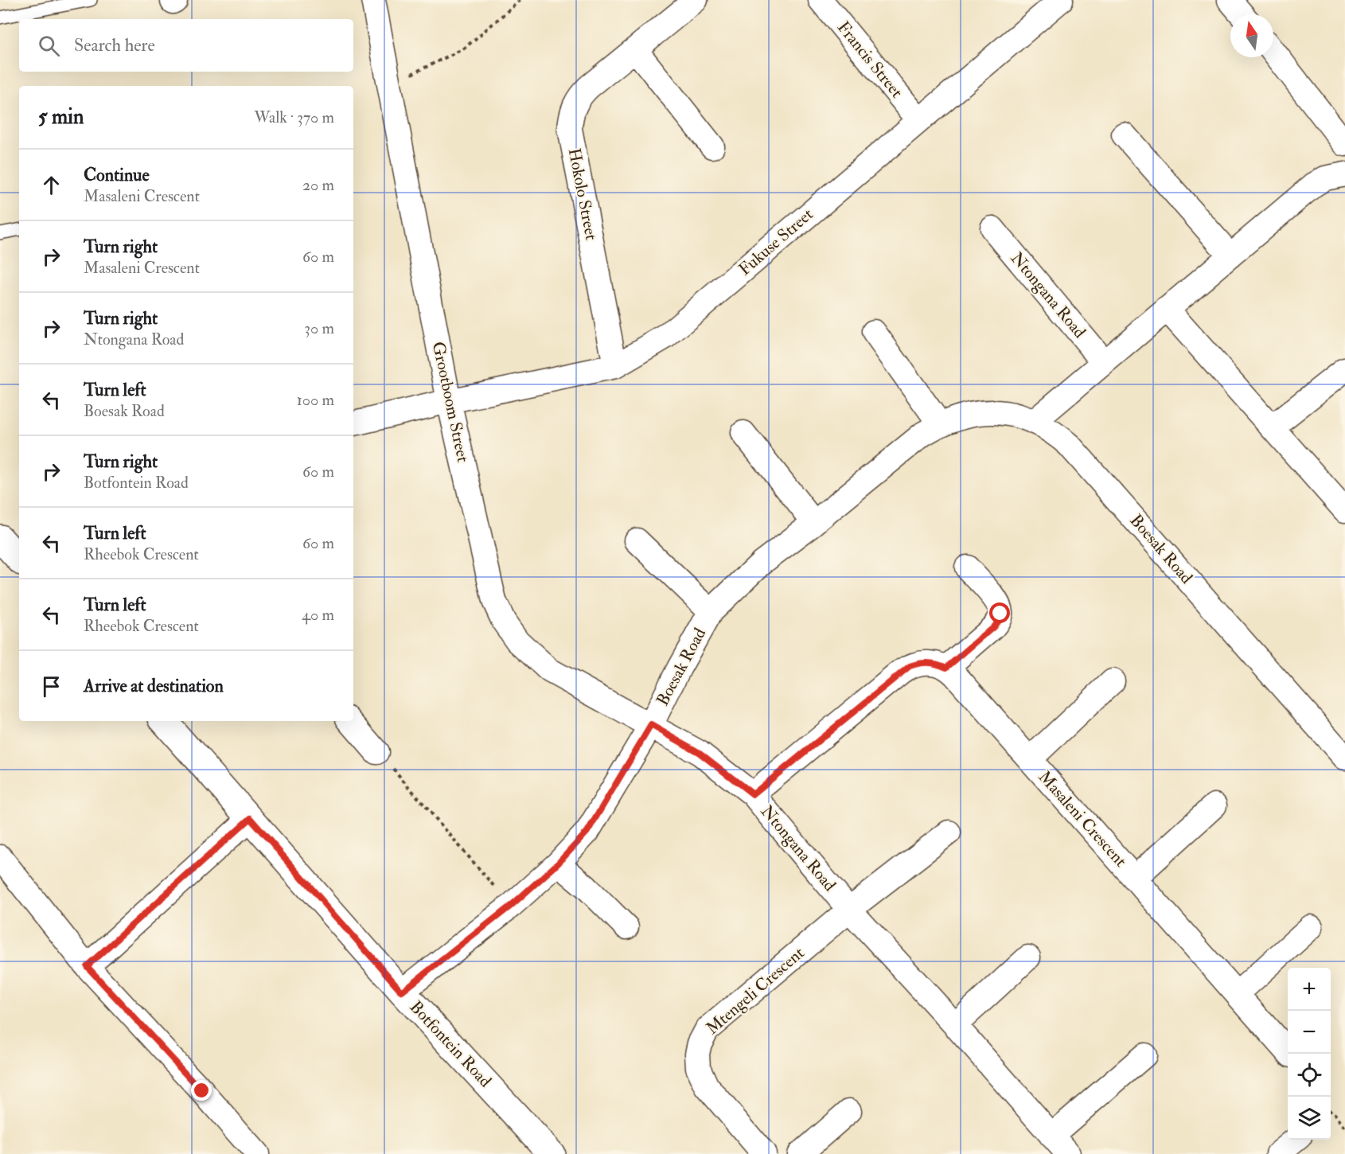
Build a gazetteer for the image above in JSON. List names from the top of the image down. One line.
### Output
{"streets":{"main road":["Botfontein Road"],"street":["Francis Street","Hokolo Street","Fukuse Street","Ntongana Road","Grootboom Street","Boesak Road","Masaleni Crescent","Mtengeli Crescent"]},"crossings":[["Francis Street","Fukuse Street"],["Hokolo Street","Fukuse Street"],["Fukuse Street","Grootboom Street"],["Ntongana Road","Grootboom Street"],["Ntongana Road","Boesak Road"],["Ntongana Road","Mtengeli Crescent"],["Grootboom Street","Boesak Road"],["Boesak Road","Botfontein Road"]],"north":"top","page":{"search":"Search here","heading":["5 min","Walk · 370 m"],"list":[["Continue","Masaleni Crescent","20 m"],["Turn right","Masaleni Crescent","60 m"],["Turn right","Ntongana Road","30 m"],["Turn left","Boesak Road","100 m"],["Turn right","Botfontein Road","60 m"],["Turn left","Rheebok Crescent","60 m"],["Turn left","Rheebok Crescent","40 m"],"Arrive at destination"],"map_buttons":["+","−"]}}
